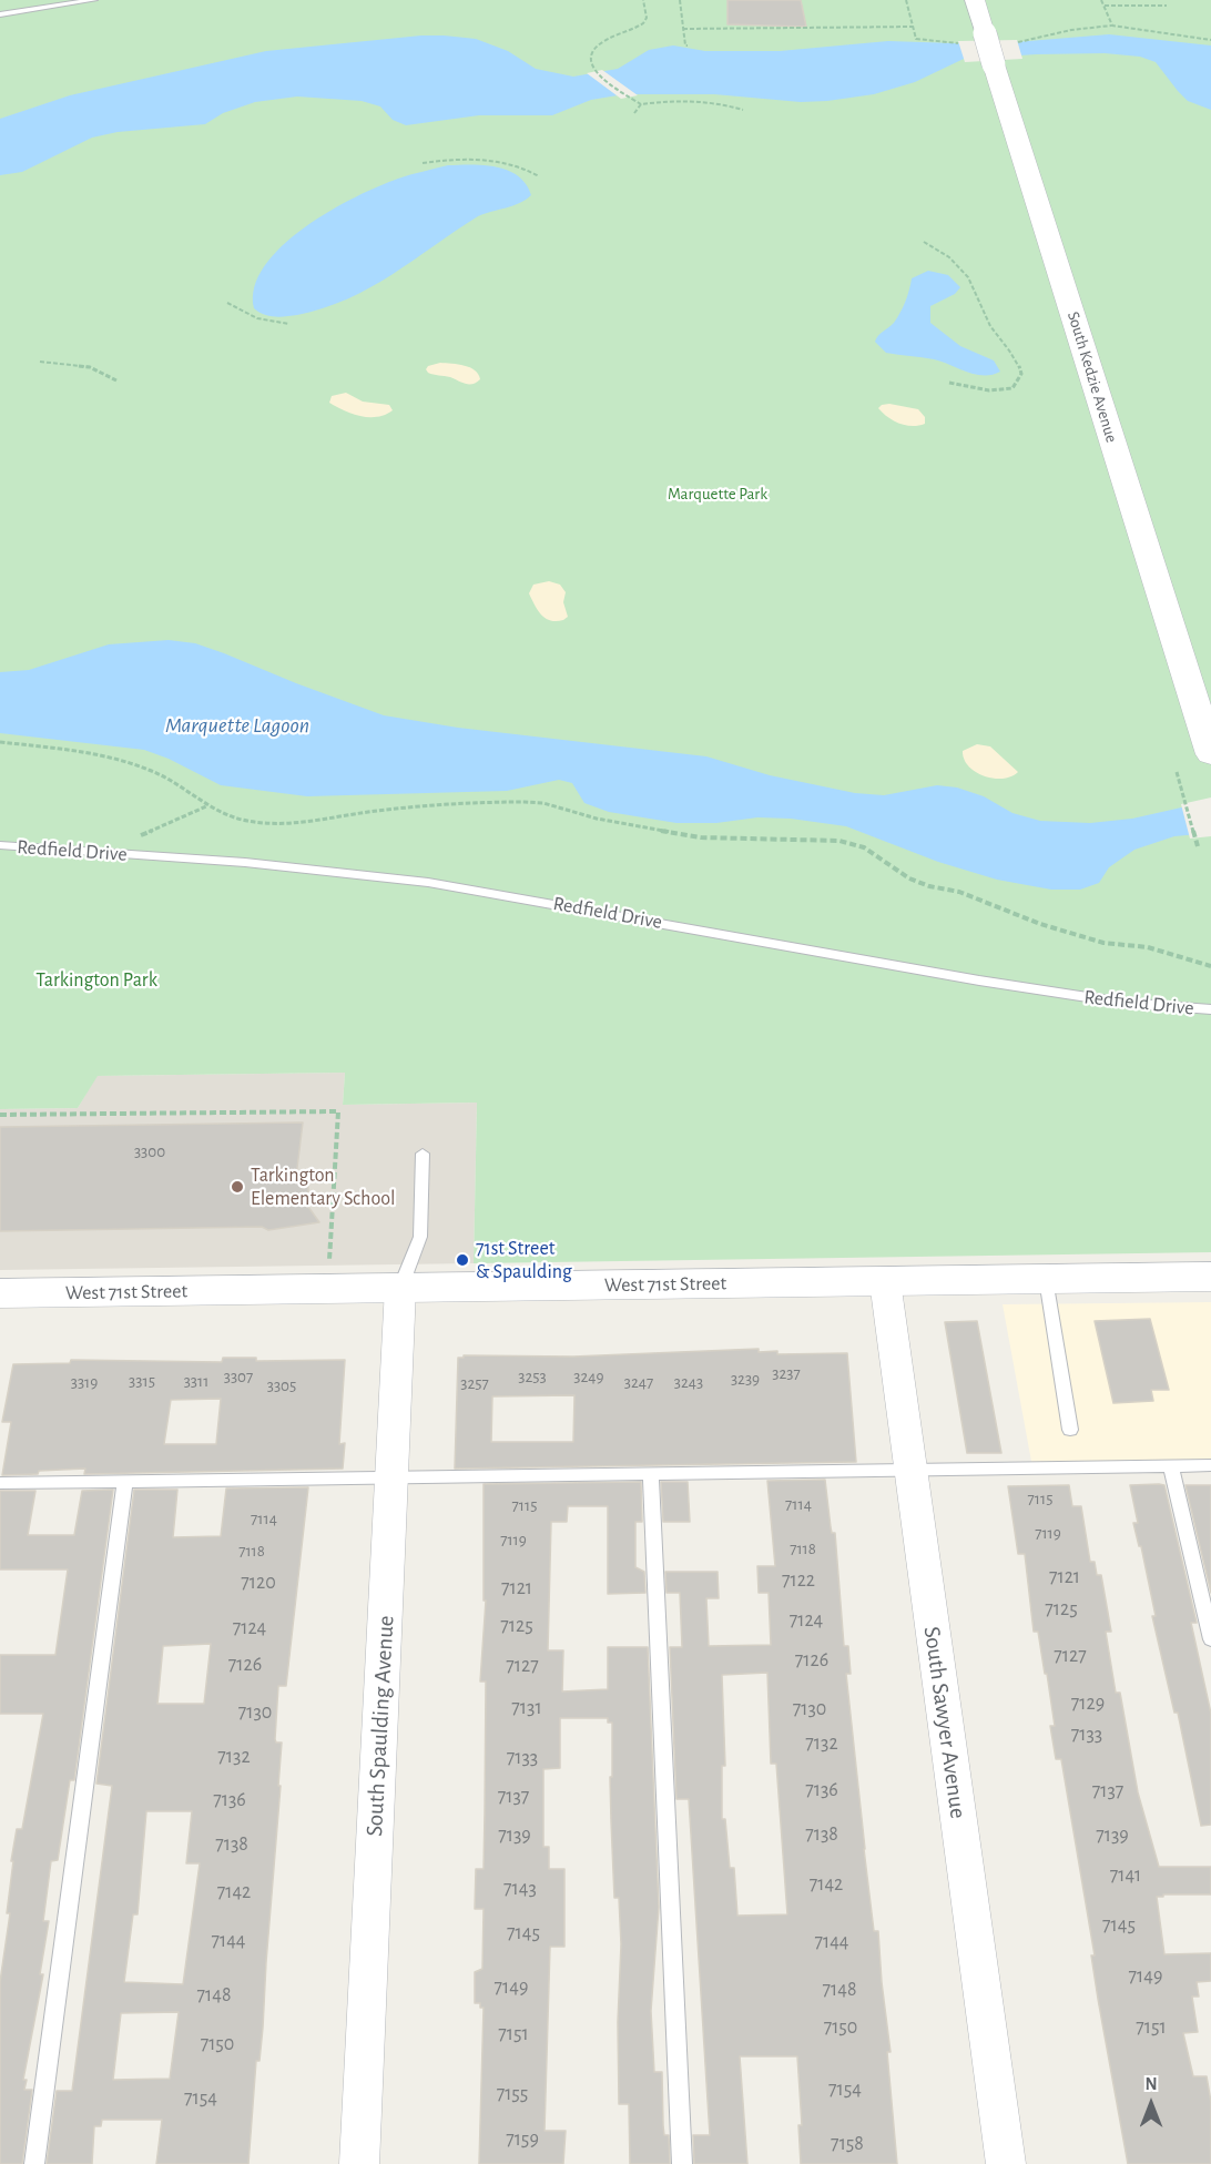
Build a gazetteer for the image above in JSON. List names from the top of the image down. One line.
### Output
{"streets":{"main road":["South Kedzie Avenue","West 71st Street"],"street":["South Sawyer Avenue","South Spaulding Avenue"],"lane":["Redfield Drive"]},"crossings":[["West 71st Street","South Sawyer Avenue"],["West 71st Street","South Spaulding Avenue"]],"water":["Marquette Lagoon"],"parks":["Marquette Park","Tarkington Park"],"places":["Tarkington Elementary School","71st Street & Spaulding"],"house_numbers":["3300","3237","3307","3253","3249","3239","3315","3311","3319","3247","3243","3257","3305","7115","7114","7115","7114","7119","7119","7118","7118","7121","7122","7120","7121","7125","7124","7125","7124","7127","7126","7126","7127","7129","7131","7130","7130","7133","7132","7132","7133","7136","7137","7137","7136","7138","7139","7139","7138","7141","7142","7143","7142","7145","7145","7144","7144","7149","7149","7148","7148","7150","7151","7151","7150","7154","7155","7154","7159","7158"],"north":"top"}
